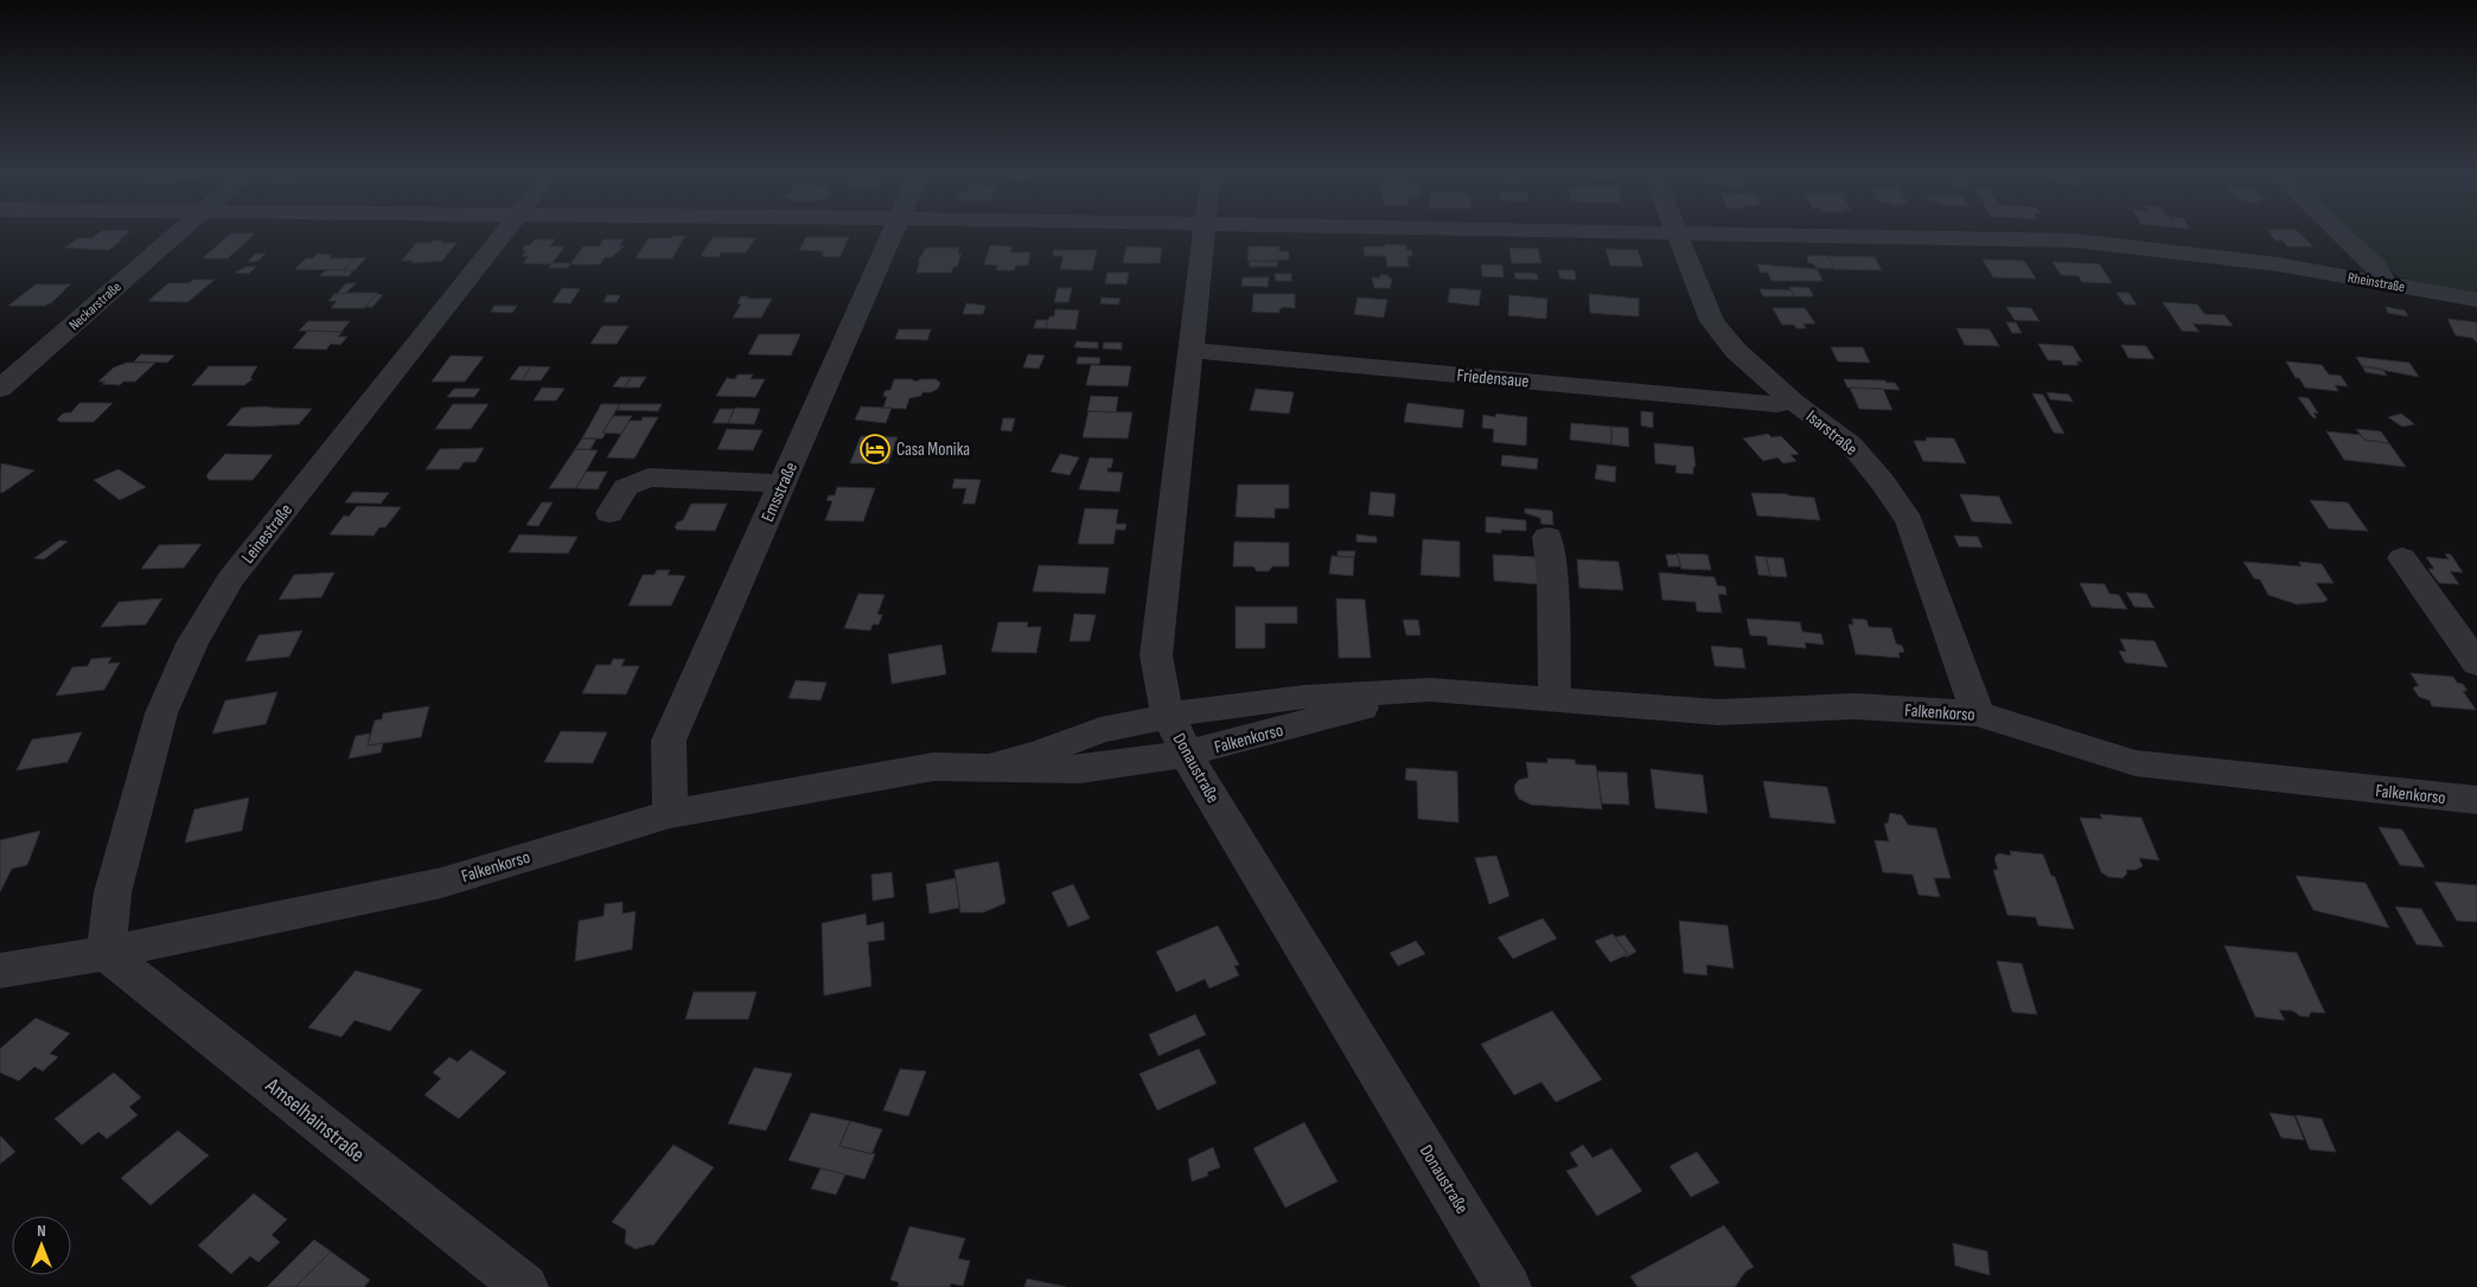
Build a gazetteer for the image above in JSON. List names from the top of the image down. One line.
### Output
{"streets":{"street":["Rheinstraße","Neckarstraße","Friedensaue","Isarstraße","Emsstraße","Leinestraße","Falkenkorso","Donaustraße","Amselhainstraße"]},"crossings":[["Friedensaue","Isarstraße"],["Friedensaue","Donaustraße"],["Isarstraße","Falkenkorso"],["Emsstraße","Falkenkorso"],["Leinestraße","Falkenkorso"],["Leinestraße","Amselhainstraße"],["Falkenkorso","Donaustraße"],["Falkenkorso","Amselhainstraße"]],"places":{"hotel":["Casa Monika"]},"north":"top"}
